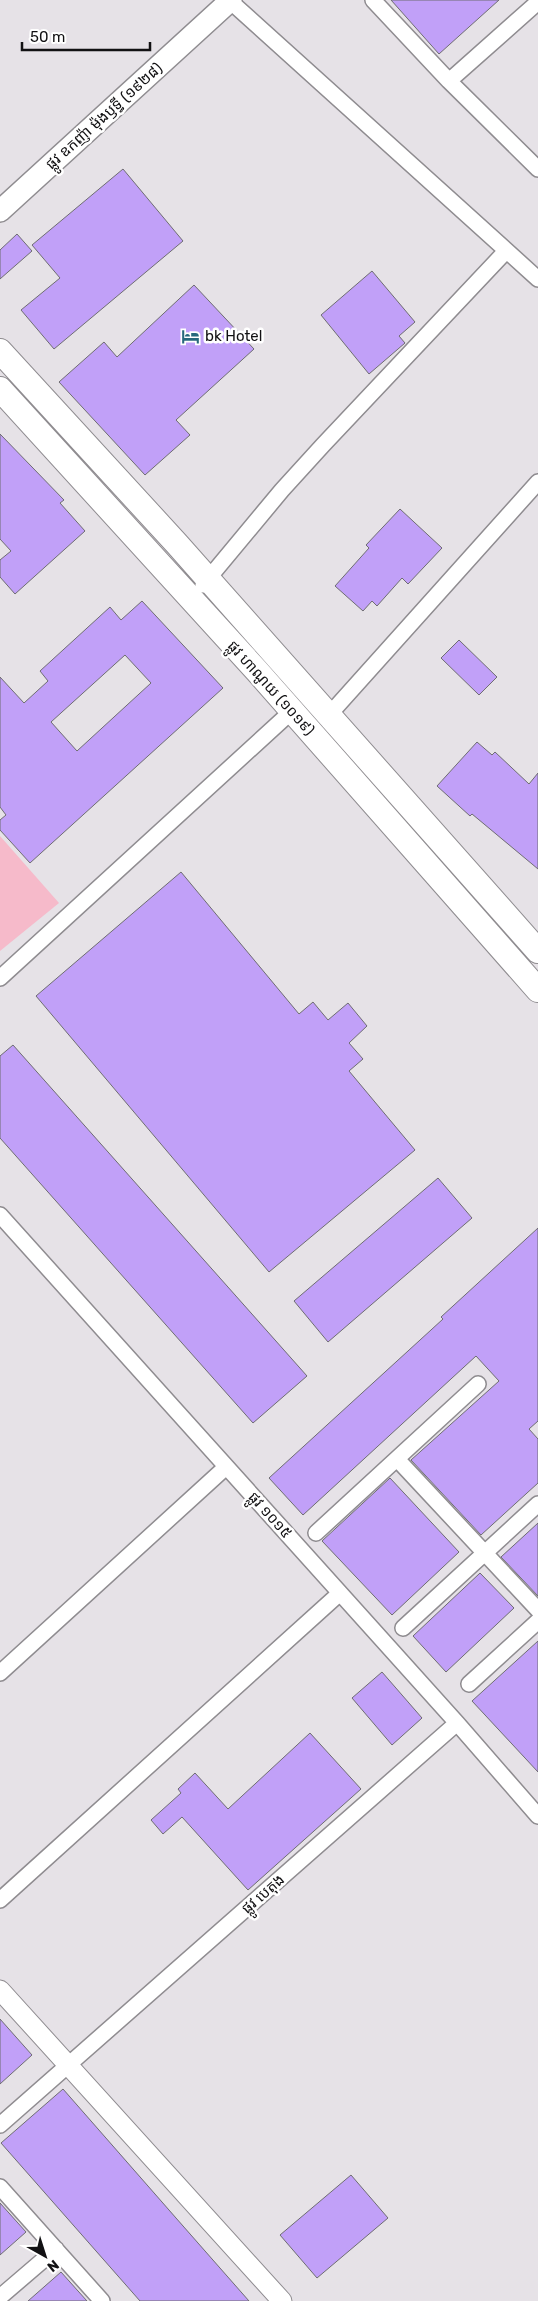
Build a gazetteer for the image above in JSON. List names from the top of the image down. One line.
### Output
{"streets":{"main road":["ផ្លូវ ឧកញ៉ា ម៉ុងឫទ្ធី (១៩២៨)","ផ្លូវ ហាណូយ (១០១៩)"],"street":["ផ្លូវ ១០១៥","ផ្លូវ បេតុង"]},"crossings":[["ផ្លូវ ១០១៥","ផ្លូវ បេតុង"]],"places":{"hotel":["bk Hotel"]},"scale_bar":"50 m","north":"bottom right"}
